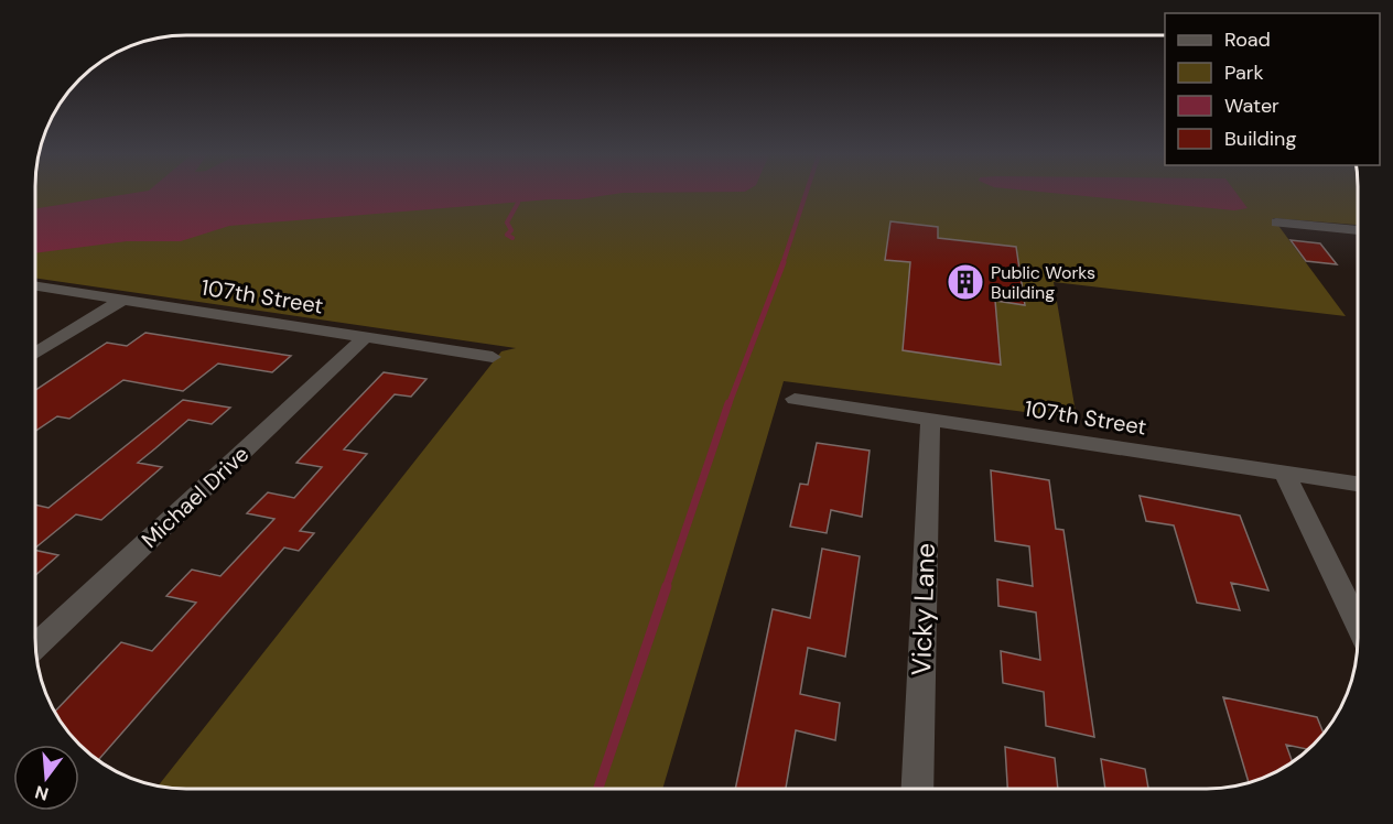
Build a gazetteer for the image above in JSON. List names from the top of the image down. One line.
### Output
{"streets":{"street":["107th Street","Michael Drive","Vicky Lane"]},"crossings":[["107th Street","Michael Drive"],["107th Street","Vicky Lane"]],"places":{"building":["Public Works Building"]},"legend":["Road","Park","Water","Building"],"north":"bottom"}
